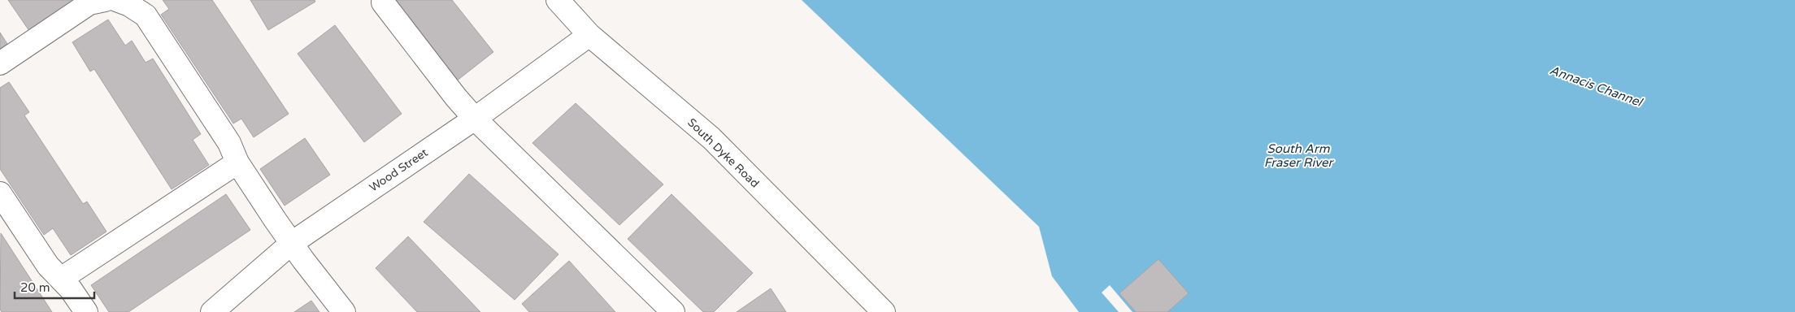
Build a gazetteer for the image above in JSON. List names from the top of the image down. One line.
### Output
{"streets":{"street":["South Dyke Road","Wood Street"]},"crossings":[["South Dyke Road","Wood Street"]],"water":["Annacis Channel","South Arm Fraser River"],"scale_bar":"20 m"}
